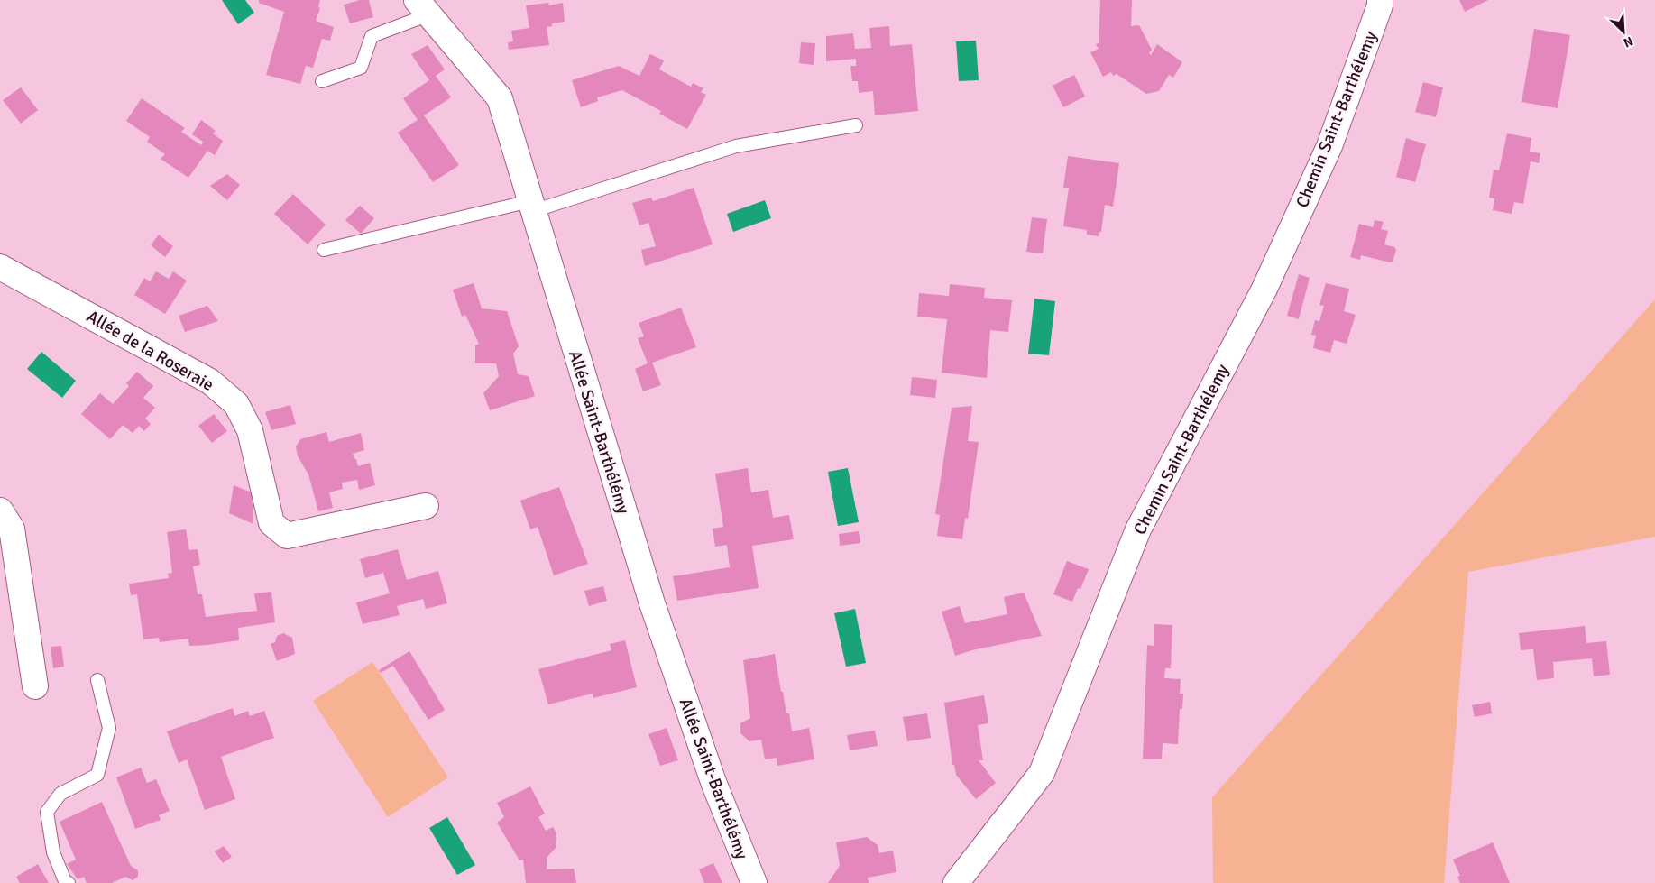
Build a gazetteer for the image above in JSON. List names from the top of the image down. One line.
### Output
{"streets":{"street":["Chemin Saint-Barthélemy","Allée de la Roseraie","Allée Saint-Barthélémy"]},"north":"bottom right"}
